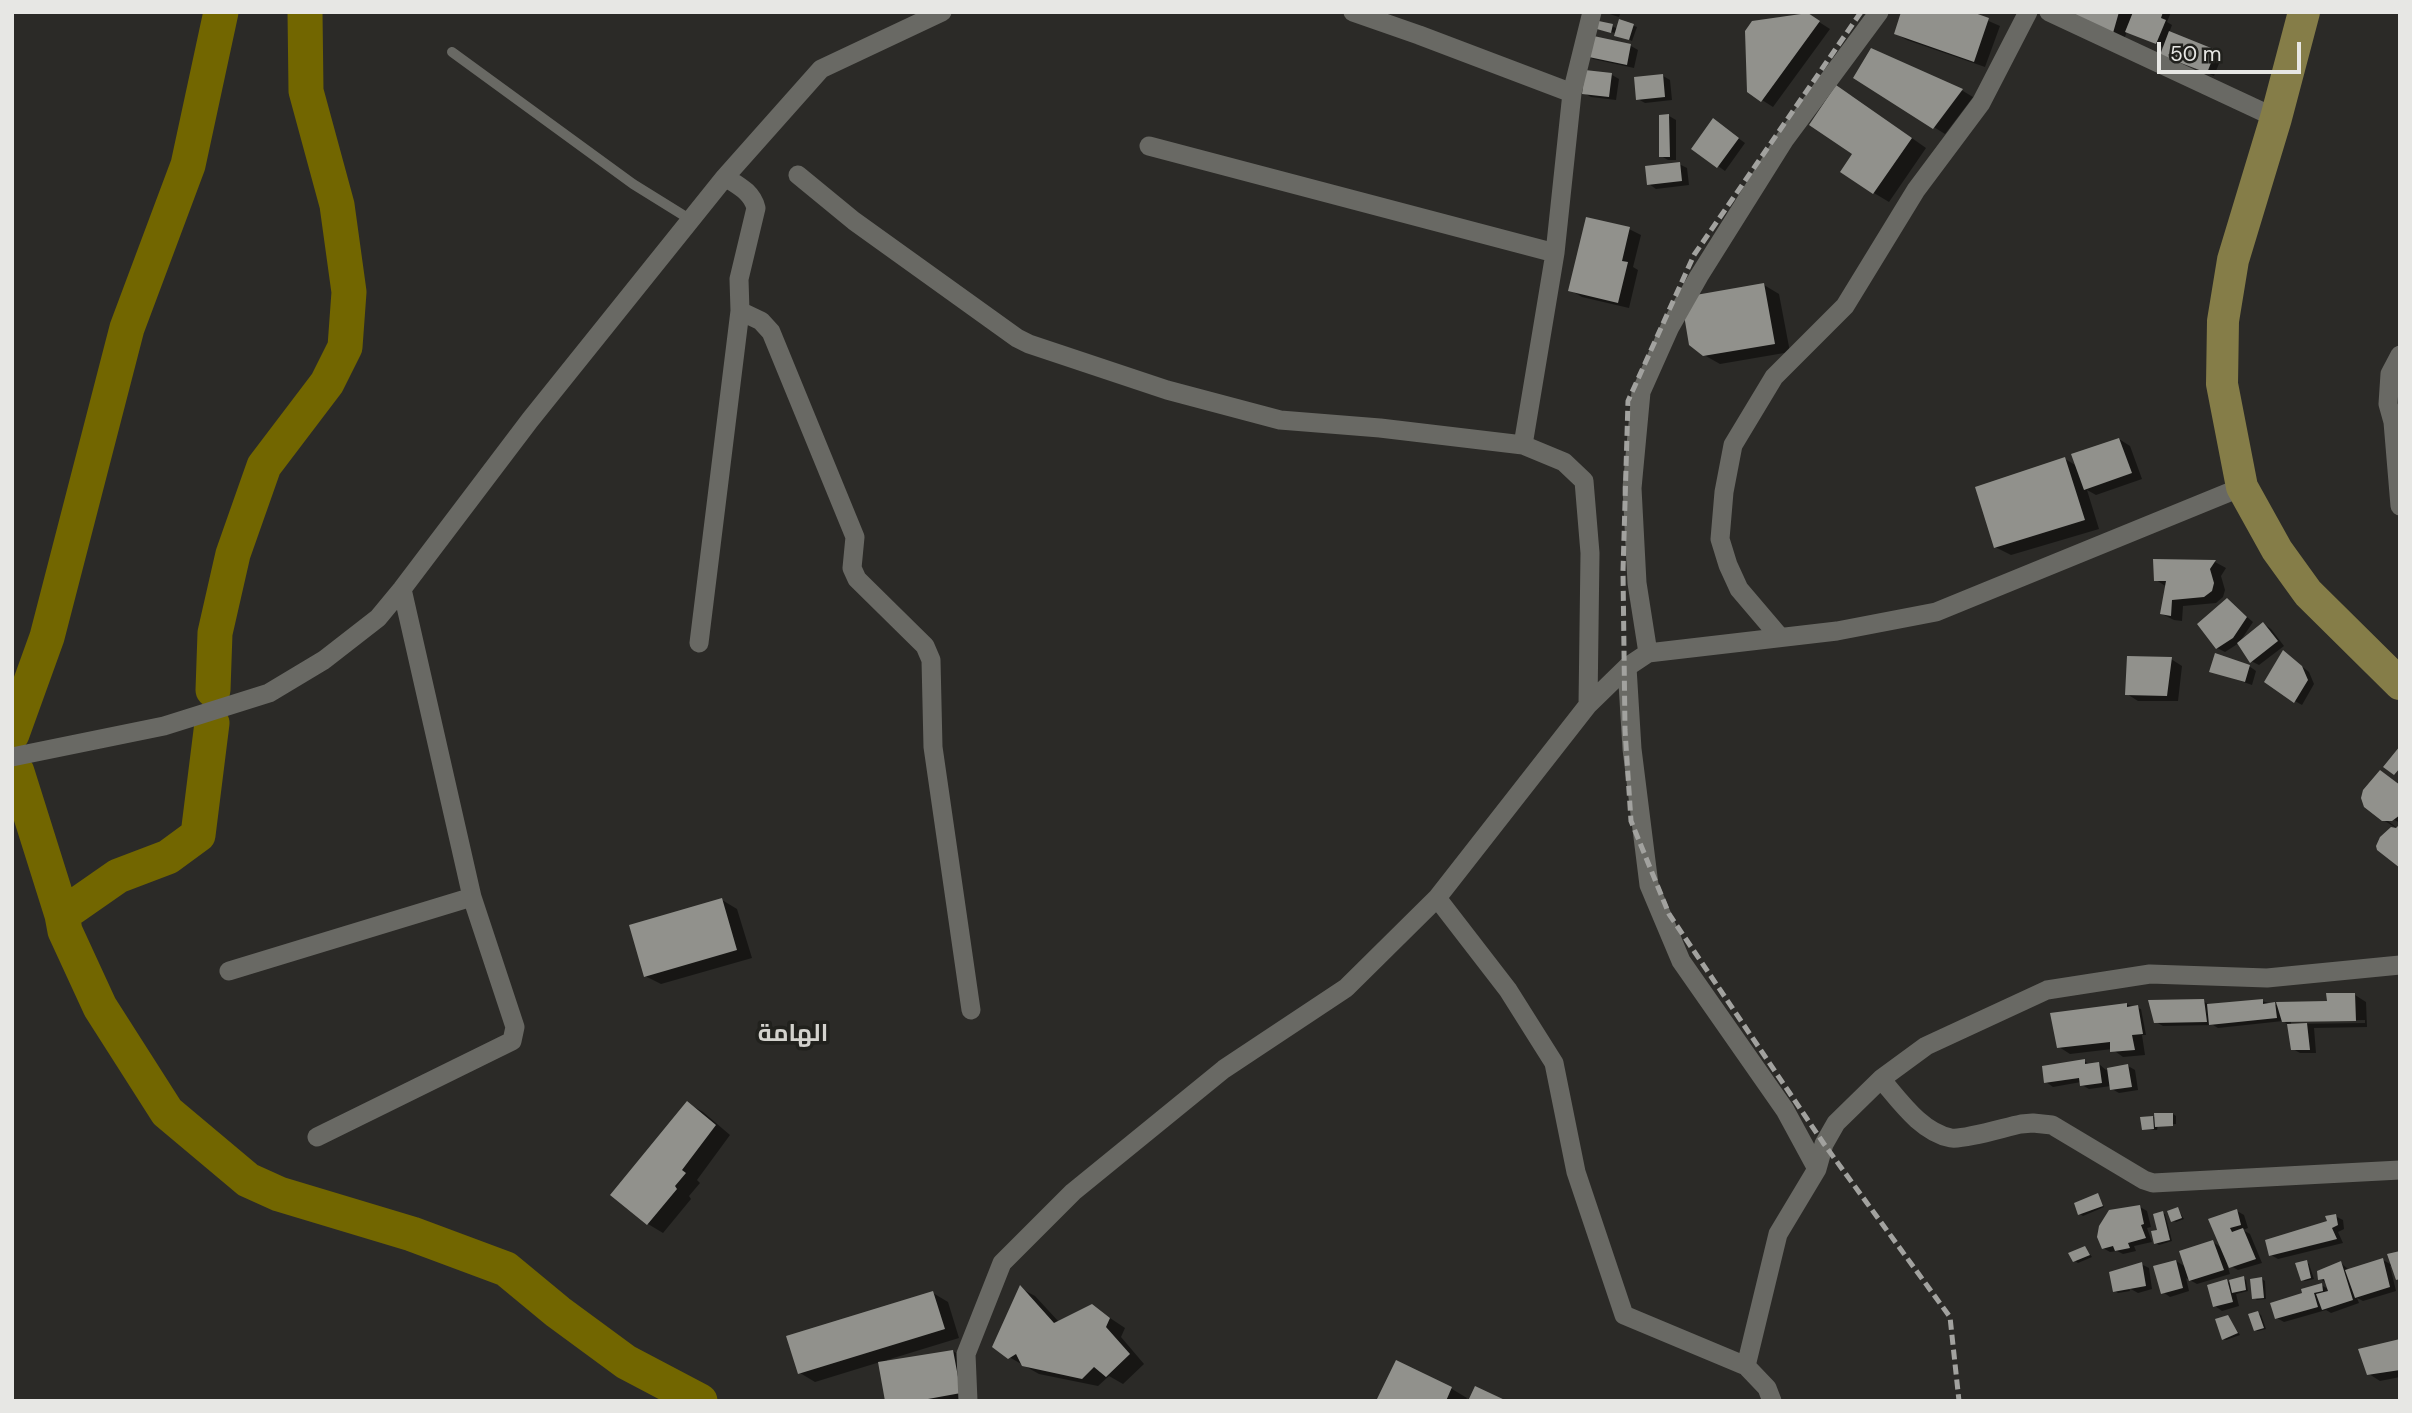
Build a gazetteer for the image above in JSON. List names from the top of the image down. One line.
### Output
{"districts":["الهامة"],"scale_bar":"50 m"}
